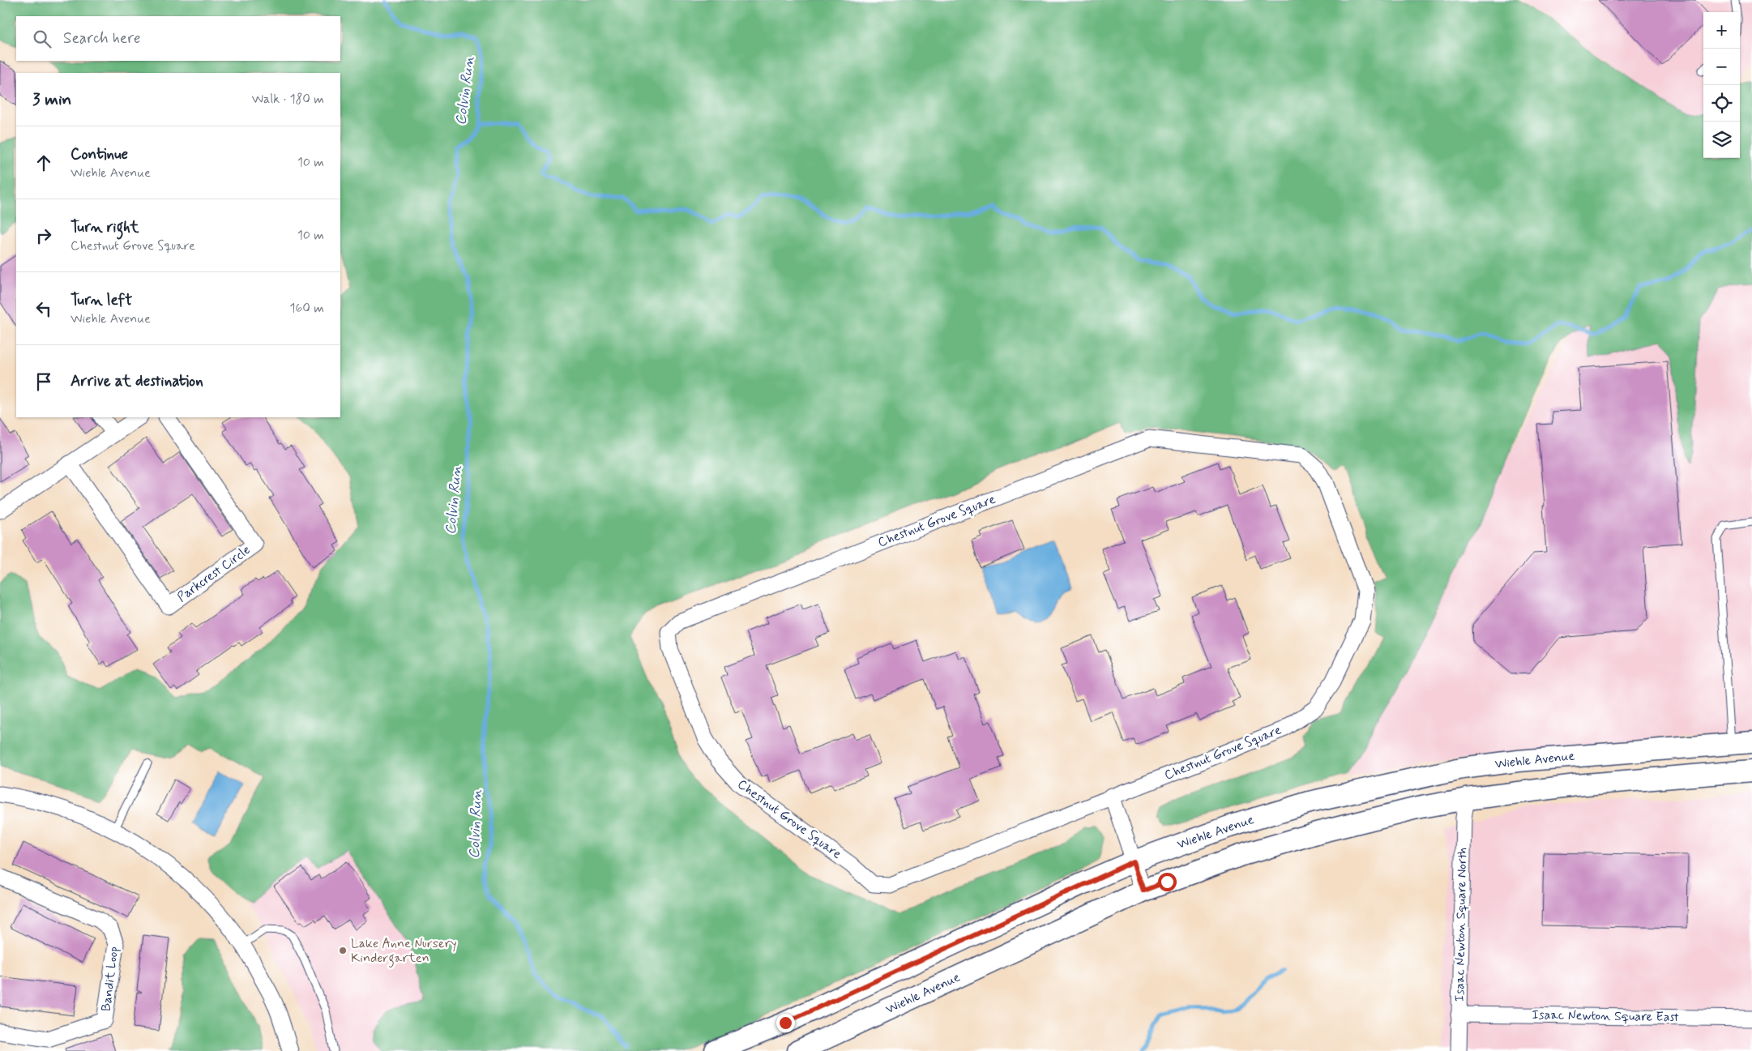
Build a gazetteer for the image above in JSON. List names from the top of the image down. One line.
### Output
{"streets":{"main road":["Wiehle Avenue"],"street":["Chestnut Grove Square","Parkcrest Circle","Isaac Newton Square North","Bandit Loop","Isaac Newton Square East"]},"crossings":[["Wiehle Avenue","Isaac Newton Square North"],["Isaac Newton Square North","Isaac Newton Square East"]],"water":["Colvin Run"],"places":["Lake Anne Nursery Kindergarten"],"page":{"map_buttons":["+","−"],"search":"Search here","heading":["3 min","Walk · 180 m"],"list":[["Continue","Wiehle Avenue","10 m"],["Turn right","Chestnut Grove Square","10 m"],["Turn left","Wiehle Avenue","160 m"],"Arrive at destination"]}}
